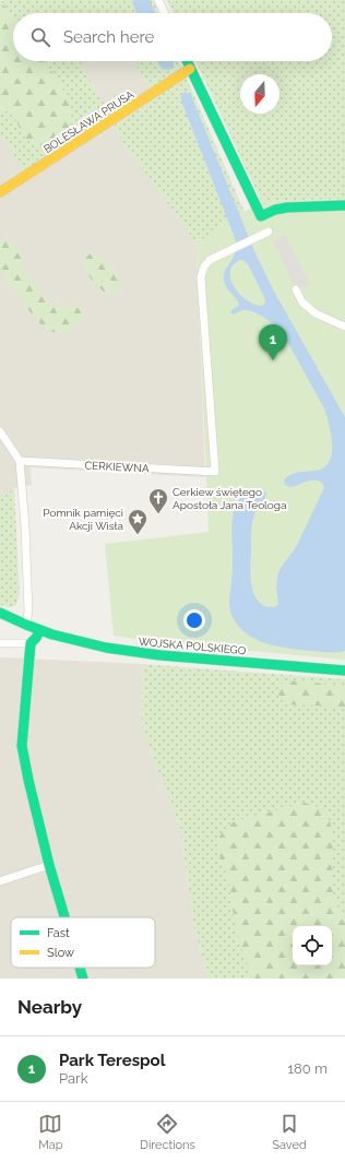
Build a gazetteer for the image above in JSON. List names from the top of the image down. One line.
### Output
{"streets":{"street":["BOLESŁAWA PRUSA","CERKIEWNA","WOJSKA POLSKIEGO"]},"places":{"church":["Cerkiew świętego Apostoła Jana Teologa"],"place":["Pomnik pamięci Akcji Wisła"]},"legend":["Fast","Slow"],"north":"bottom","page":{"search":"Search here","pins":"1","heading":"Nearby","list":[{"mark":"1","name":"Park Terespol","note":"Park","value":"180 m"}],"nav":["Map","Directions","Saved"]}}
